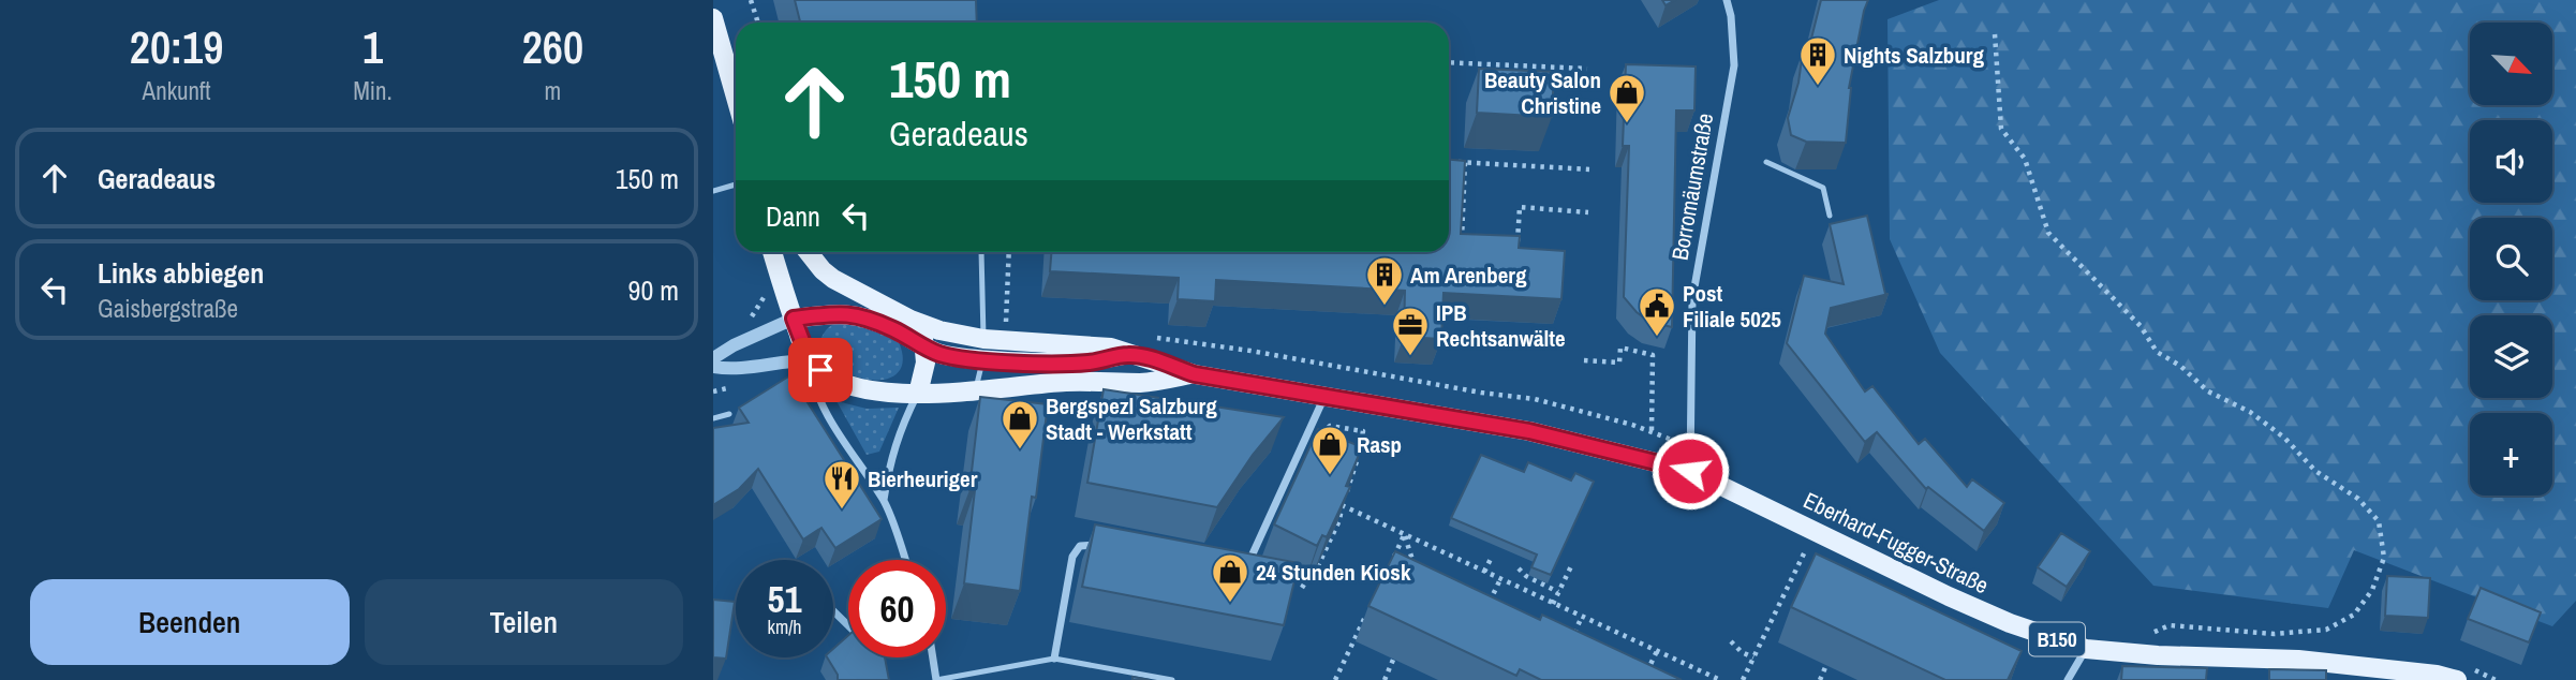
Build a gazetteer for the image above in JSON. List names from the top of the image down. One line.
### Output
{"streets":{"main road":["Eberhard-Fugger-Straße","B150"],"street":["Borromäumstraße"]},"crossings":[["Borromäumstraße","Eberhard-Fugger-Straße"],["Eberhard-Fugger-Straße","B150"]],"places":{"building":["Nights Salzburg","Am Arenberg"],"shop":["Beauty Salon Christine","Bergspezl Salzburg Stadt - Werkstatt","Rasp","24 Stunden Kiosk"],"public building":["Post Filiale 5025"],"office":["IPB Rechtsanwälte"],"restaurant":["Bierheuriger"]},"north":"bottom right","page":{"eta":["20:19","Ankunft","1","Min.","260","m"],"map_buttons":"+","turn":["150 m","Geradeaus"],"list":[{"name":"Geradeaus","value":"150 m"},{"name":"Links abbiegen","note":"Gaisbergstraße","value":"90 m"}],"then":"Dann","speed":"51 km/h","limit":"60","buttons":["Beenden","Teilen"]}}
